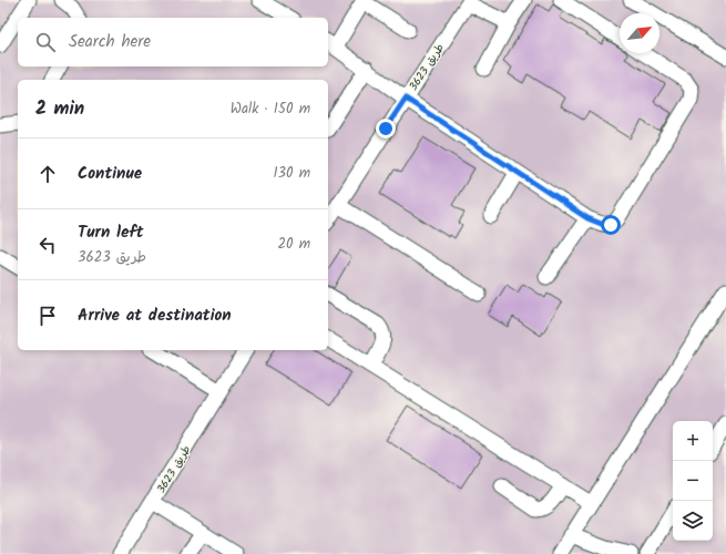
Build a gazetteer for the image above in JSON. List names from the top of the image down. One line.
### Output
{"streets":{"street":["طريق 3623"]},"north":"top right","page":{"search":"Search here","heading":["2 min","Walk · 150 m"],"list":[["Continue","130 m"],["Turn left","طريق 3623","20 m"],"Arrive at destination"],"map_buttons":["+","−"]}}
